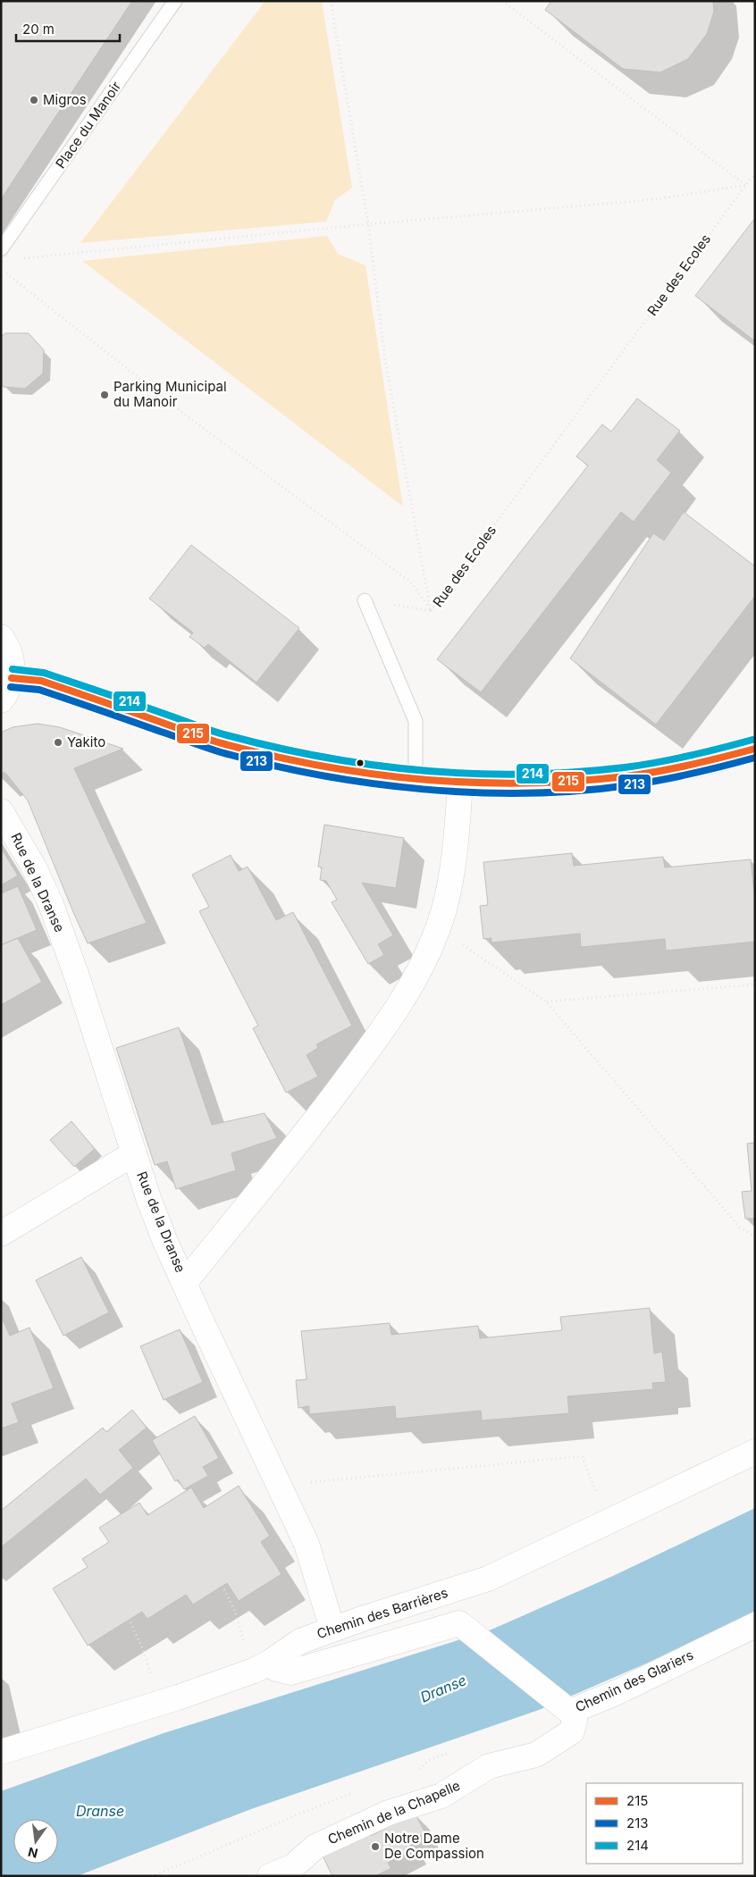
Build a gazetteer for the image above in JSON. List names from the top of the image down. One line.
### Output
{"streets":{"street":["Rue de la Dranse","Chemin des Barrières","Chemin des Glariers","Chemin de la Chapelle"],"lane":["Place du Manoir"],"path":["Rue des Ecoles"]},"crossings":[["Rue de la Dranse","Chemin des Barrières"],["Chemin des Barrières","Chemin des Glariers"],["Chemin des Glariers","Chemin de la Chapelle"]],"water":["Dranse"],"places":["Migros","Parking Municipal du Manoir","Yakito","Notre Dame De Compassion"],"lines":["transit line 214","transit line 215","transit line 213"],"legend":["215","213","214"],"scale_bar":"20 m","north":"bottom"}
